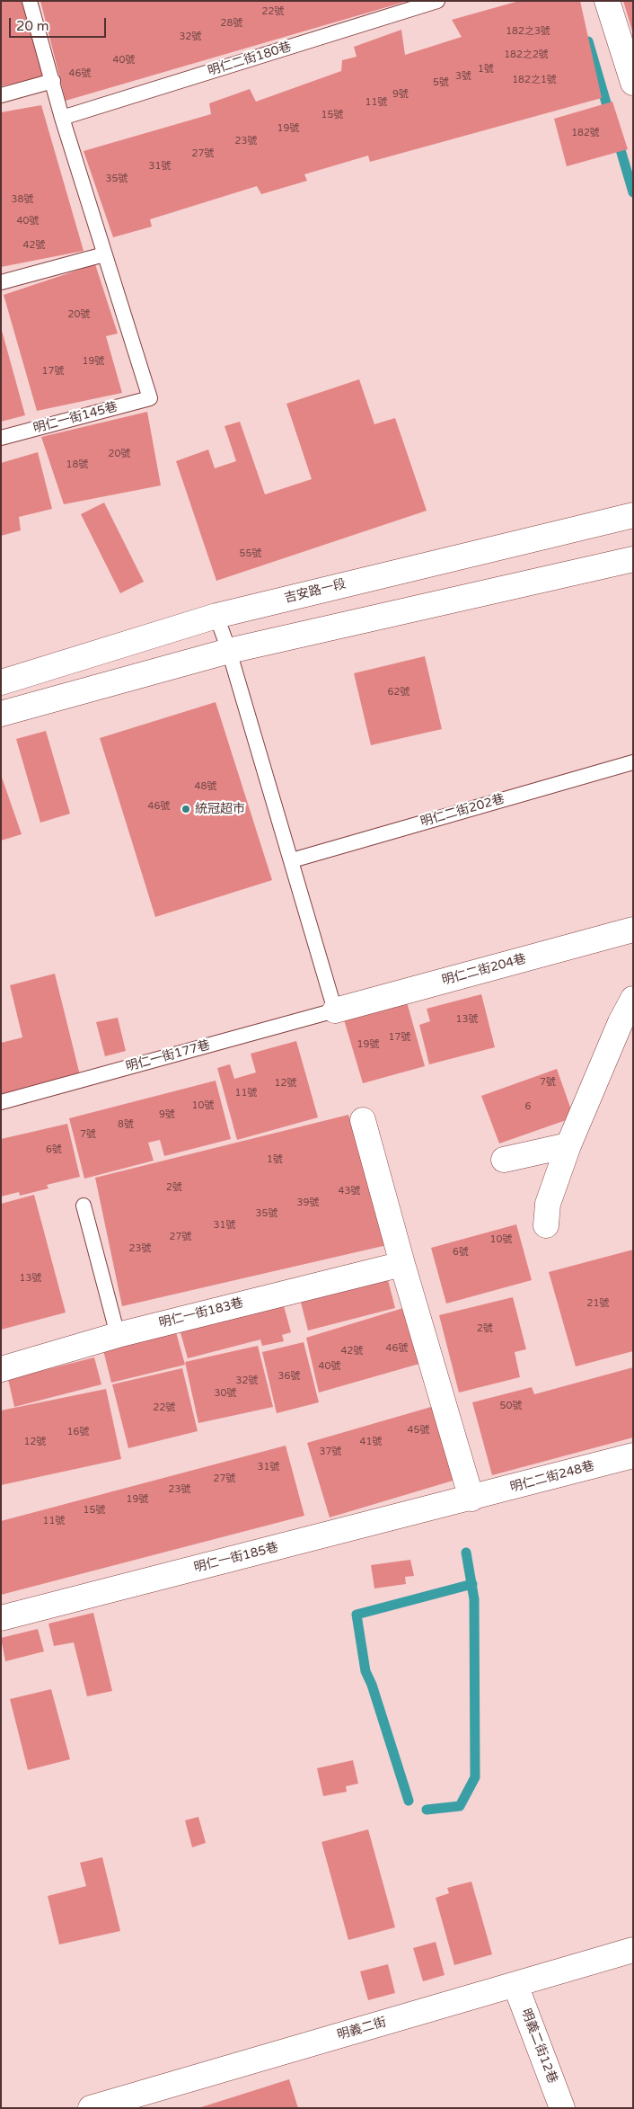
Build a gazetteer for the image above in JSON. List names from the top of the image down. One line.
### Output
{"streets":{"street":["吉安路一段","明仁二街204巷","明仁一街183巷","明仁二街248巷","明仁一街185巷","明義二街","明義二街12巷"],"lane":["明仁二街180巷","明仁一街145巷","明仁二街202巷","明仁一街177巷"]},"crossings":[["明仁二街204巷","明仁一街177巷"],["明仁二街248巷","明仁一街185巷"],["明義二街","明義二街12巷"]],"places":["統冠超市"],"house_numbers":["22號","28號","182之3號","32號","182之2號","40號","1號","46號","3號","182之1號","5號","9號","11號","15號","19號","182號","23號","27號","31號","35號","38號","40號","42號","20號","19號","17號","20號","18號","55號","62號","48號","46號","13號","17號","19號","7號","12號","11號","10號","6","9號","8號","7號","6號","1號","2號","43號","39號","35號","31號","27號","10號","23號","6號","13號","21號","2號","46號","42號","40號","36號","32號","30號","50號","22號","45號","16號","12號","41號","37號","31號","27號","23號","19號","15號","11號"],"scale_bar":"20 m"}
